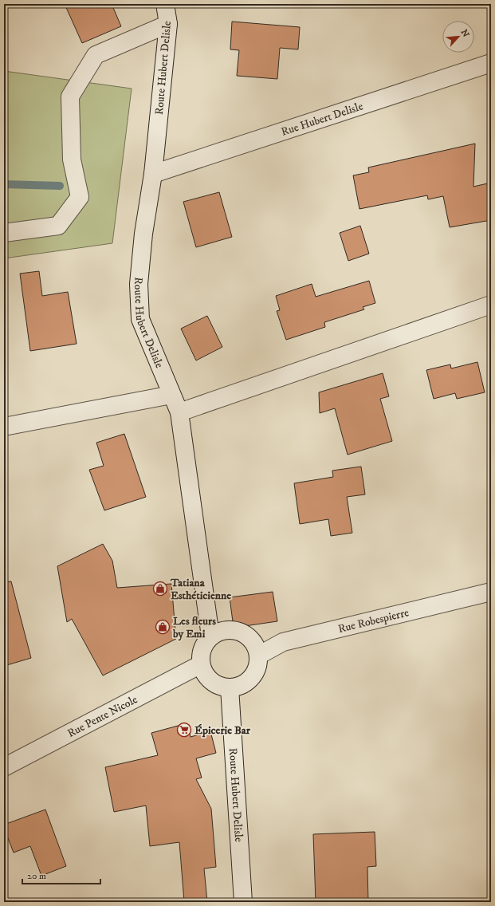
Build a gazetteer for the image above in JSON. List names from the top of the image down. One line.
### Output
{"streets":{"street":["Route Hubert Delisle","Rue Hubert Delisle","Rue Robespierre","Rue Pente Nicole"]},"crossings":[["Route Hubert Delisle","Rue Hubert Delisle"],["Route Hubert Delisle","Rue Robespierre"],["Route Hubert Delisle","Rue Pente Nicole"],["Rue Robespierre","Rue Pente Nicole"]],"places":{"shop":["Tatiana Esthéticienne","Les fleurs by Emi"],"supermarket":["Épicerie Bar"]},"scale_bar":"20 m","north":"top right"}
